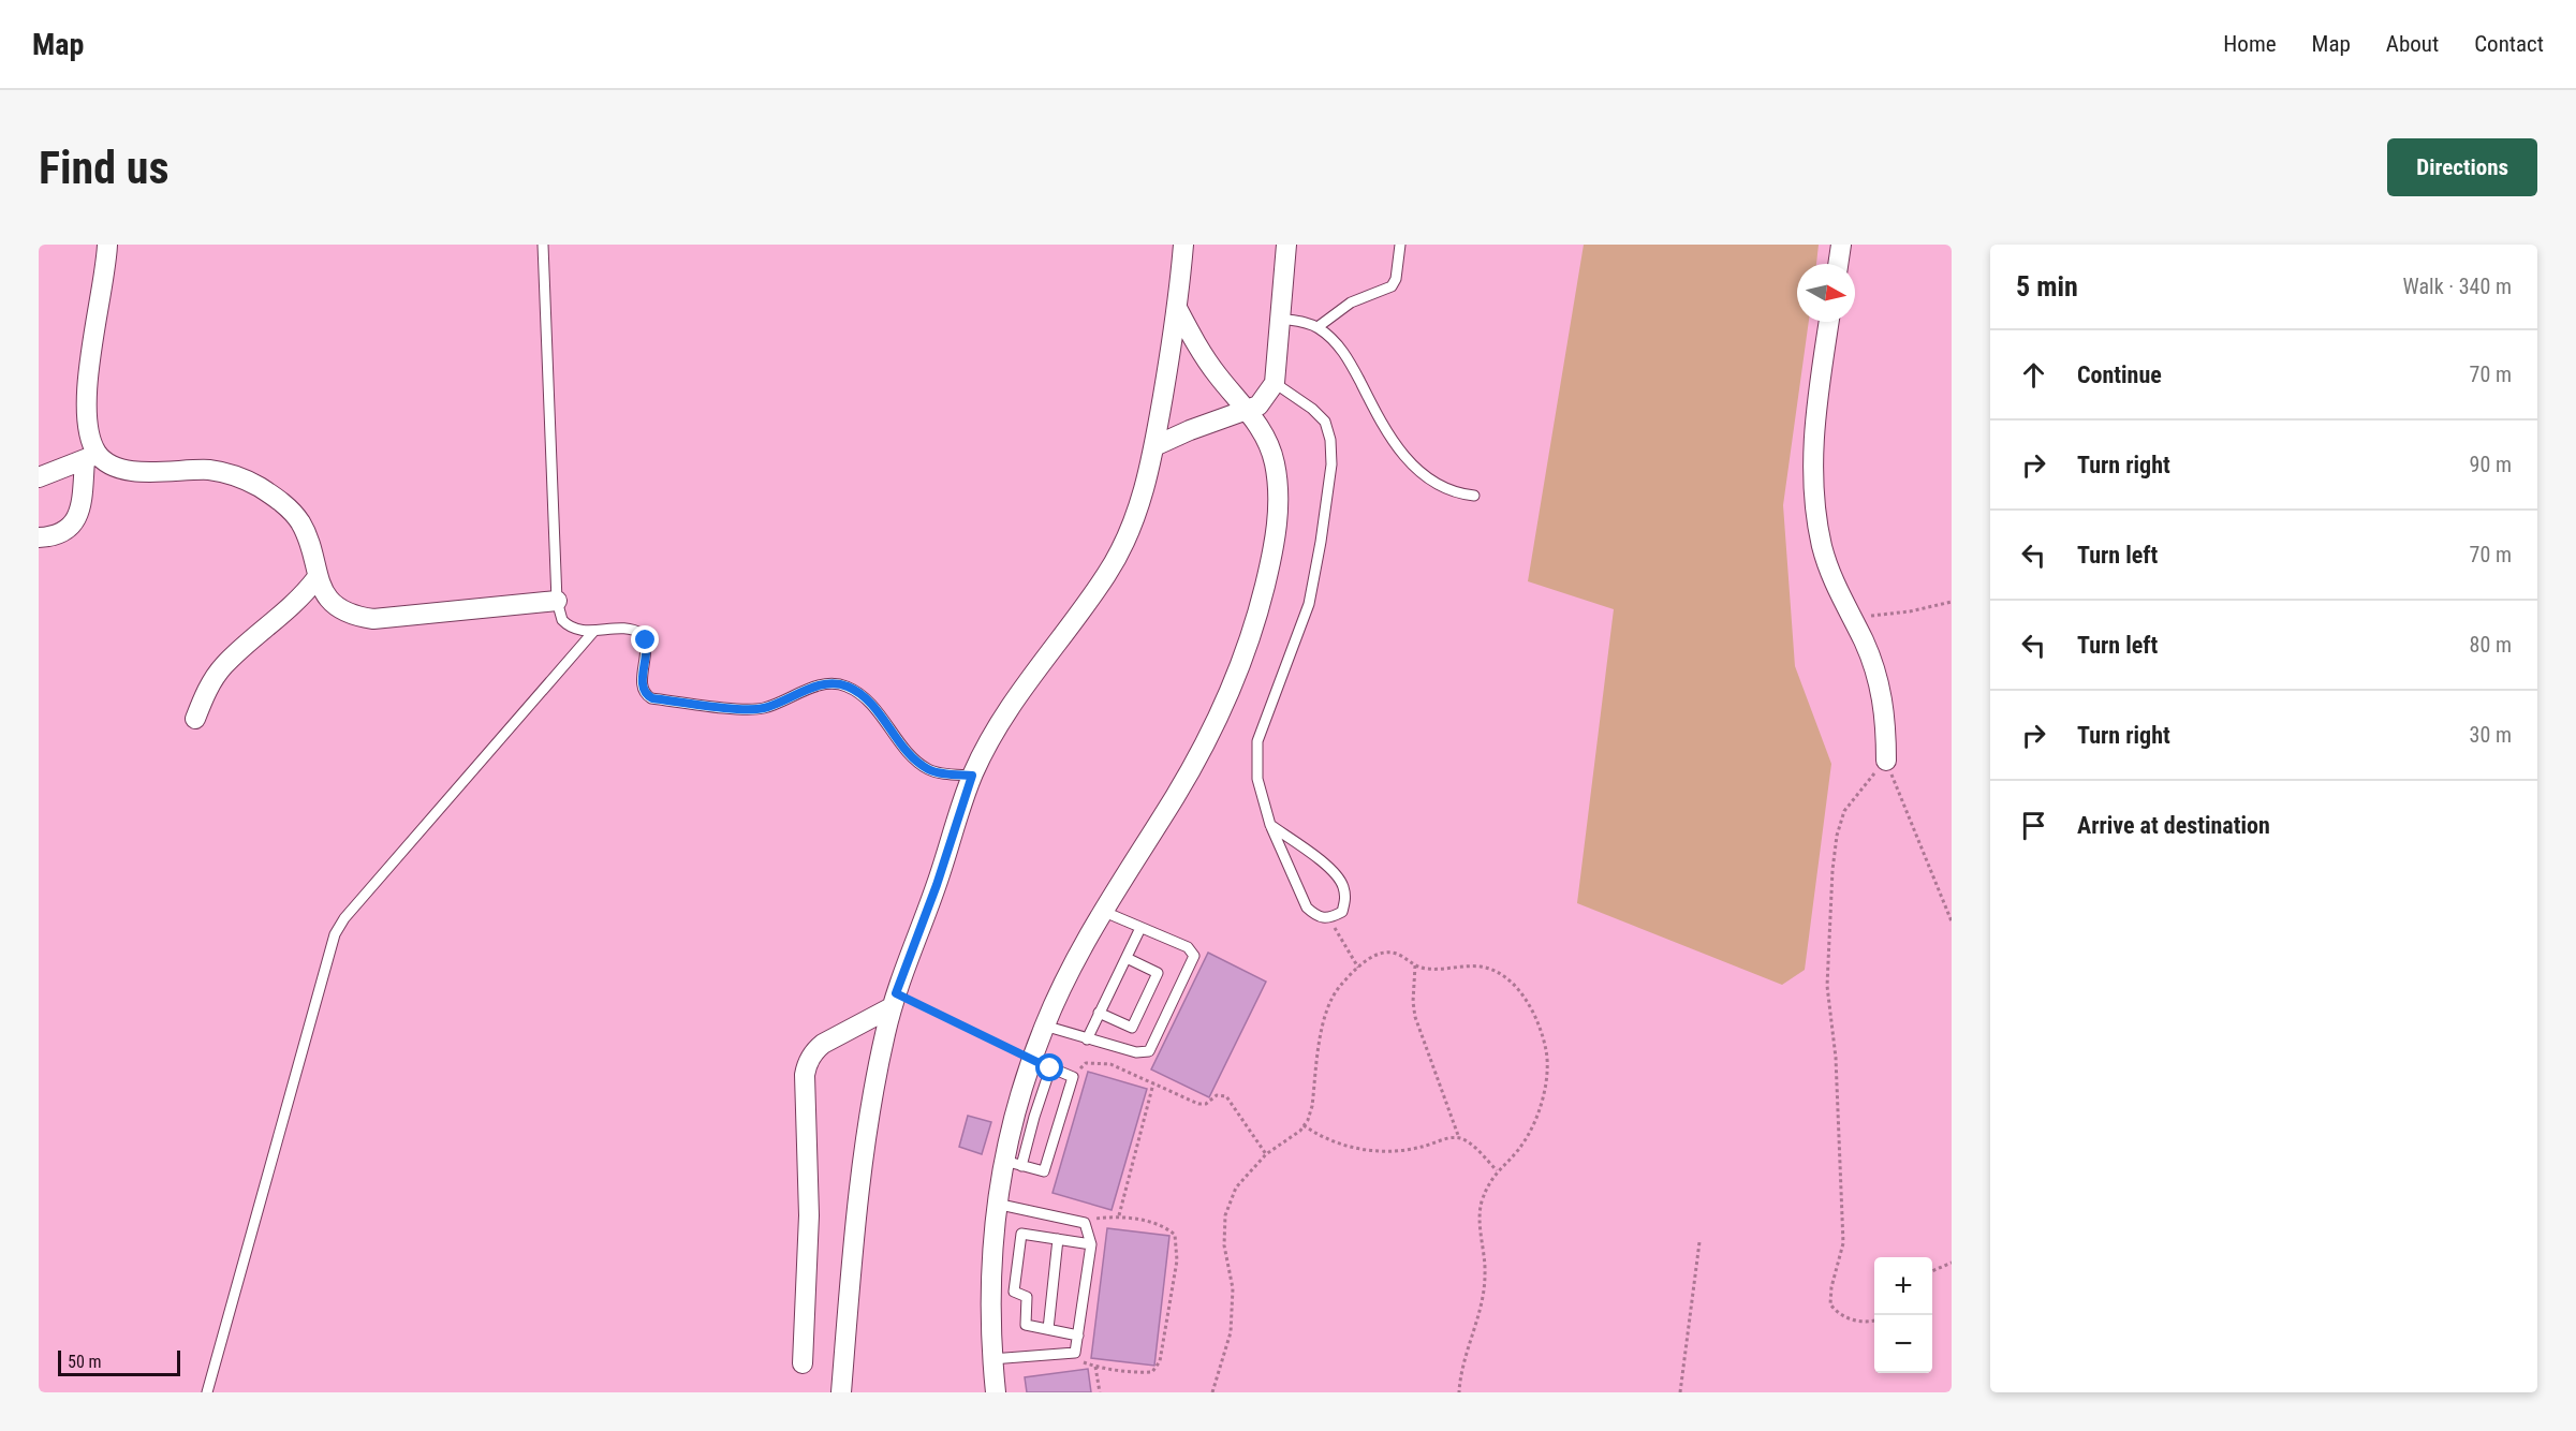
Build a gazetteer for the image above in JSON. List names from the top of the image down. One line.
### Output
{"scale_bar":"50 m","north":"right","page":{"header":"Map","nav":["Home","Map","About","Contact"],"buttons":"Directions","title":"Find us","heading":["5 min","Walk · 340 m"],"list":[["Continue","70 m"],["Turn right","90 m"],["Turn left","70 m"],["Turn left","80 m"],["Turn right","30 m"],"Arrive at destination"],"map_buttons":["+","−"],"scale":"50 m"}}
